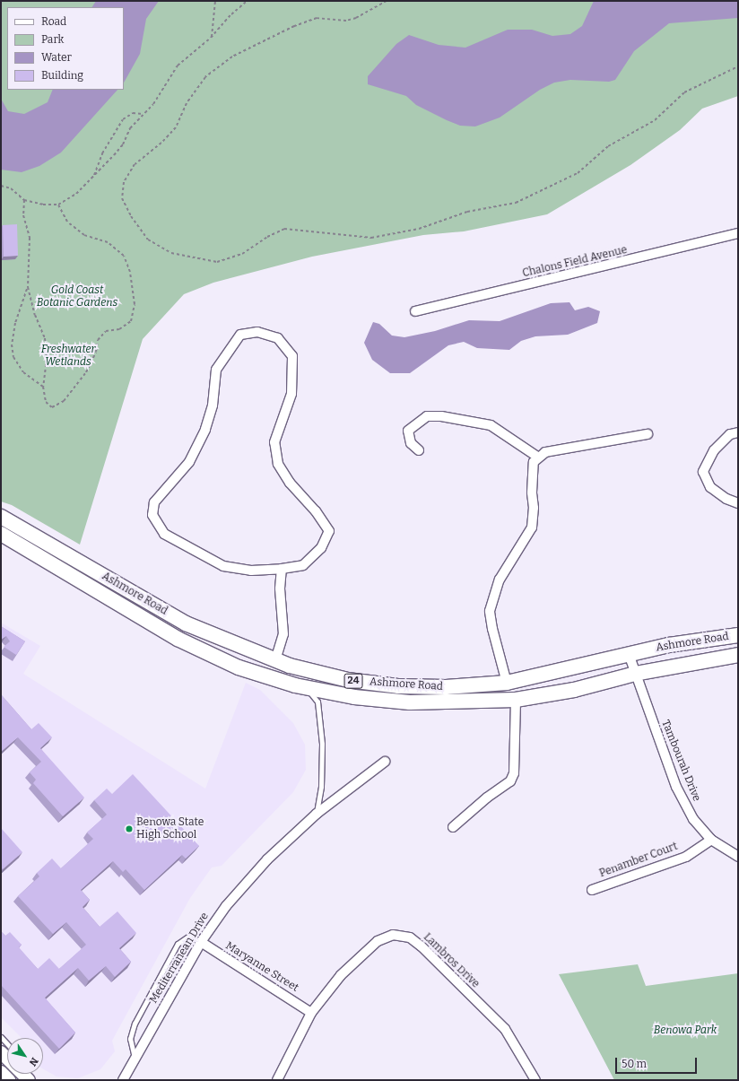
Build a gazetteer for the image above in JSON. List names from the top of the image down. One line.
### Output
{"streets":{"main road":["Ashmore Road","24"],"street":["Chalons Field Avenue","Tambourah Drive","Penamber Court","Mediterranean Drive","Lambros Drive","Maryanne Street"]},"crossings":[["Ashmore Road","Tambourah Drive"],["Tambourah Drive","Penamber Court"],["Mediterranean Drive","Maryanne Street"],["Lambros Drive","Maryanne Street"]],"parks":["Gold Coast Botanic Gardens","Freshwater Wetlands","Benowa Park"],"places":["Benowa State High School"],"legend":["Road","Park","Water","Building"],"scale_bar":"50 m","north":"bottom right"}
